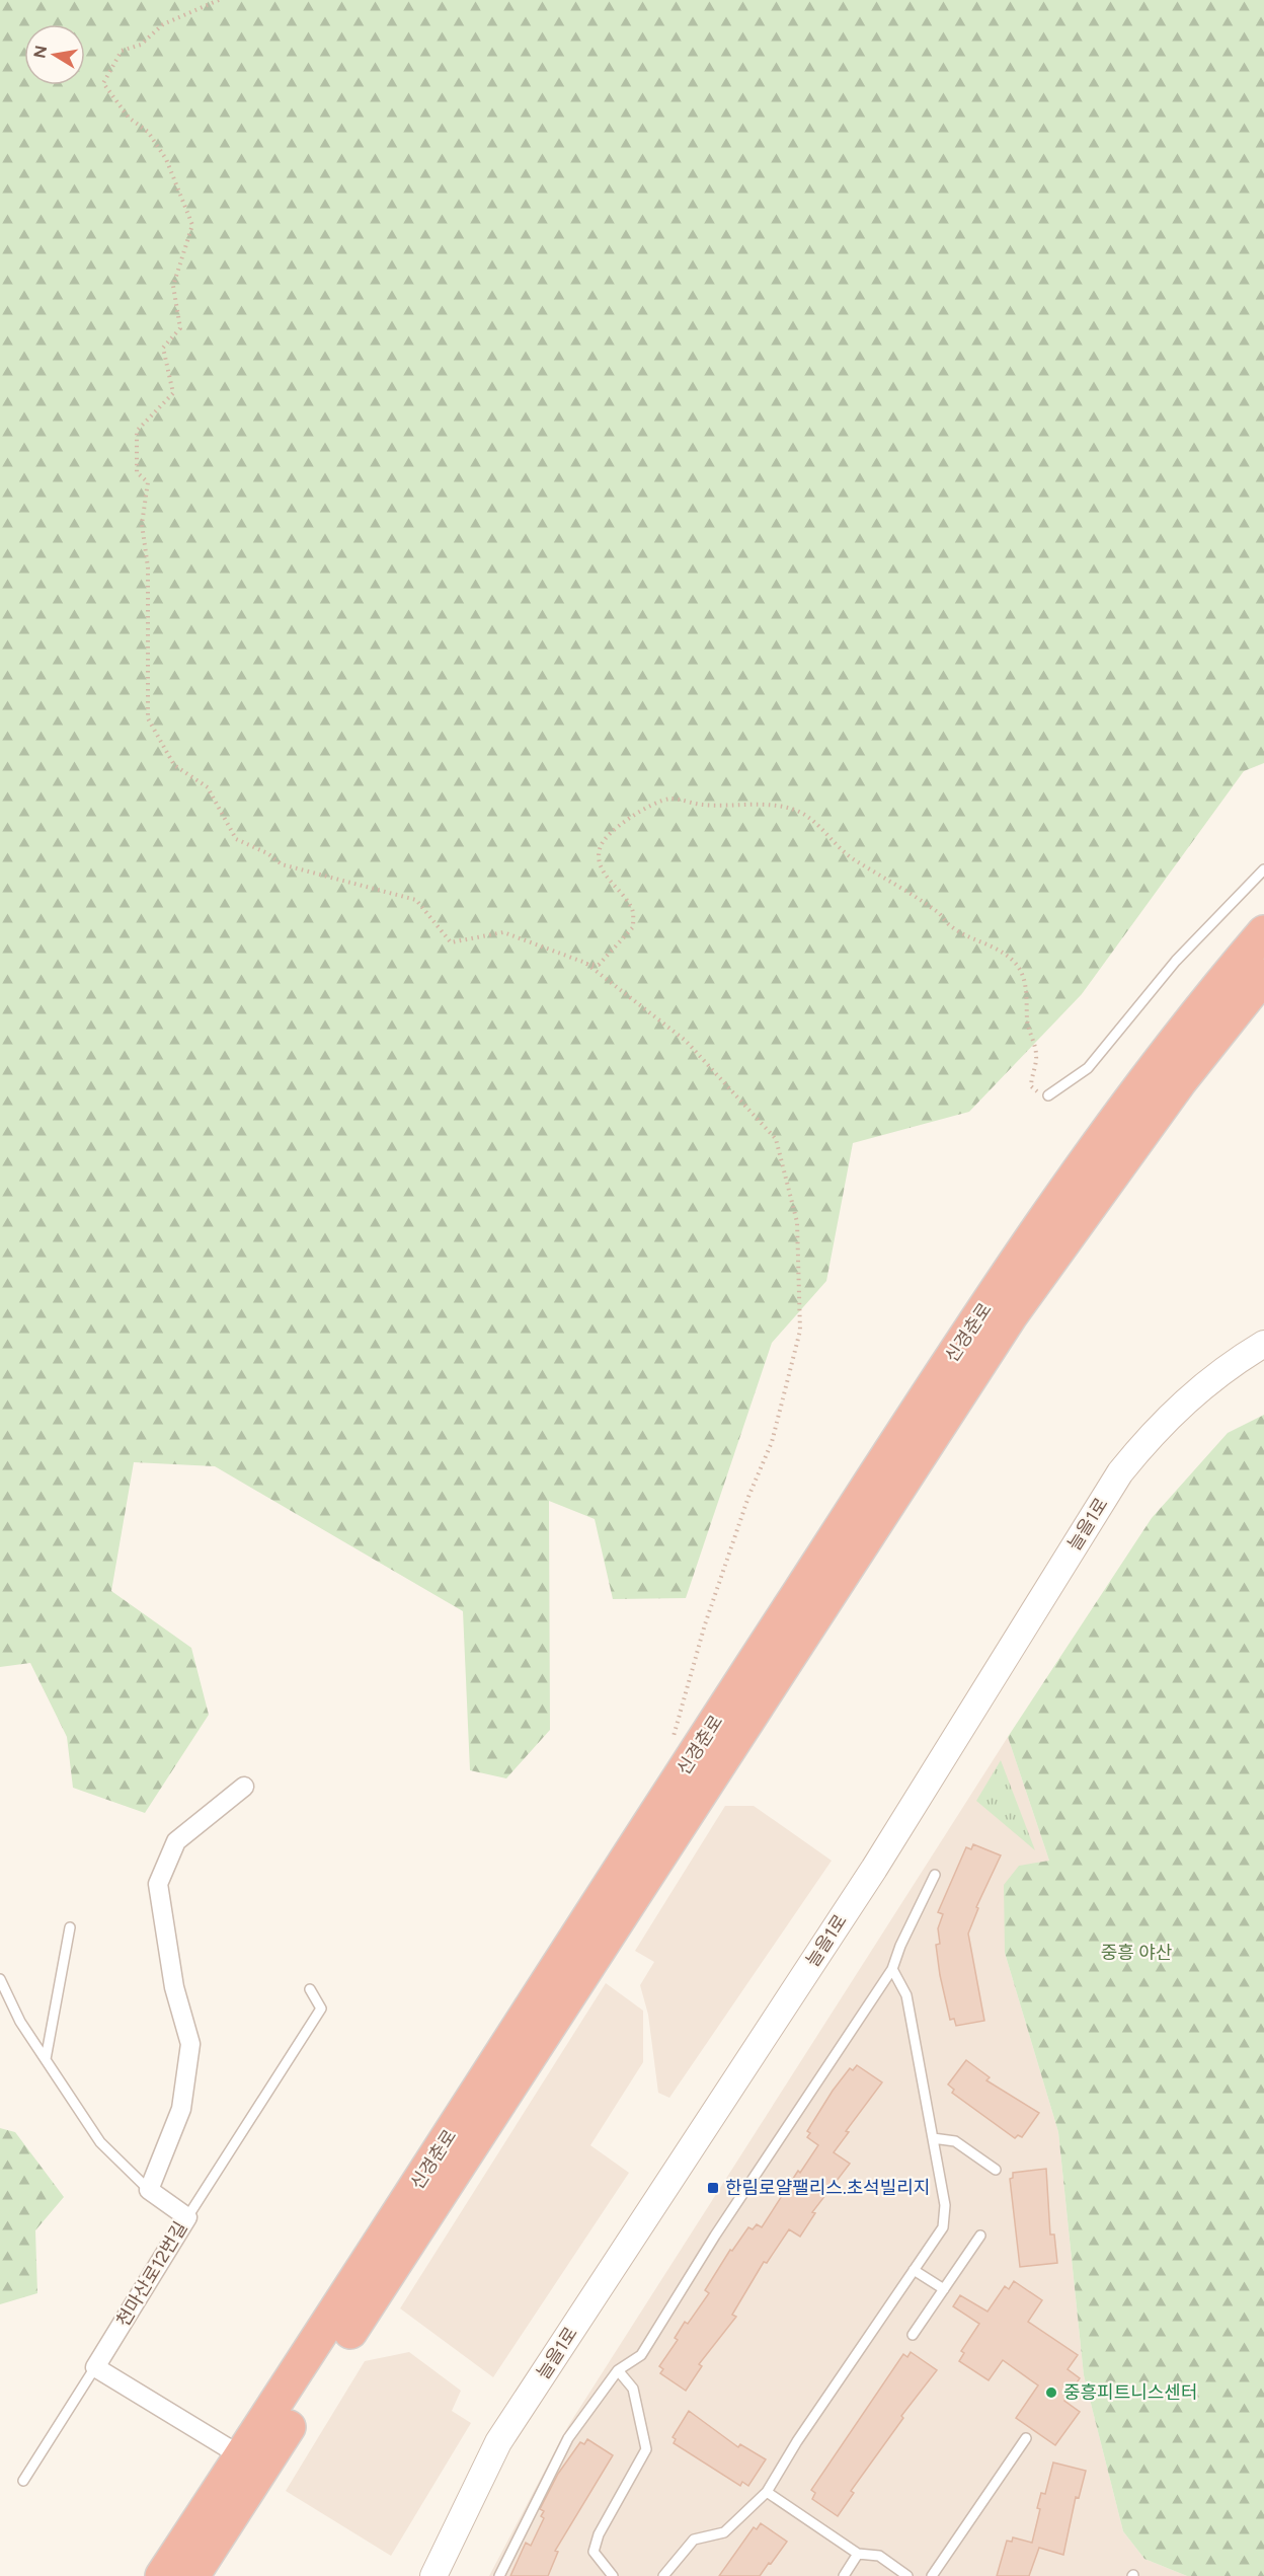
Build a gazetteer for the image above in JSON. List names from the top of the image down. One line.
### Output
{"streets":{"highway":["신경춘로"],"street":["늘을1로","천마산로12번길"]},"parks":["중흥 야산"],"places":{"transit":["한림로얄팰리스.초석빌리지"],"other":["중흥피트니스센터"]},"north":"left"}
